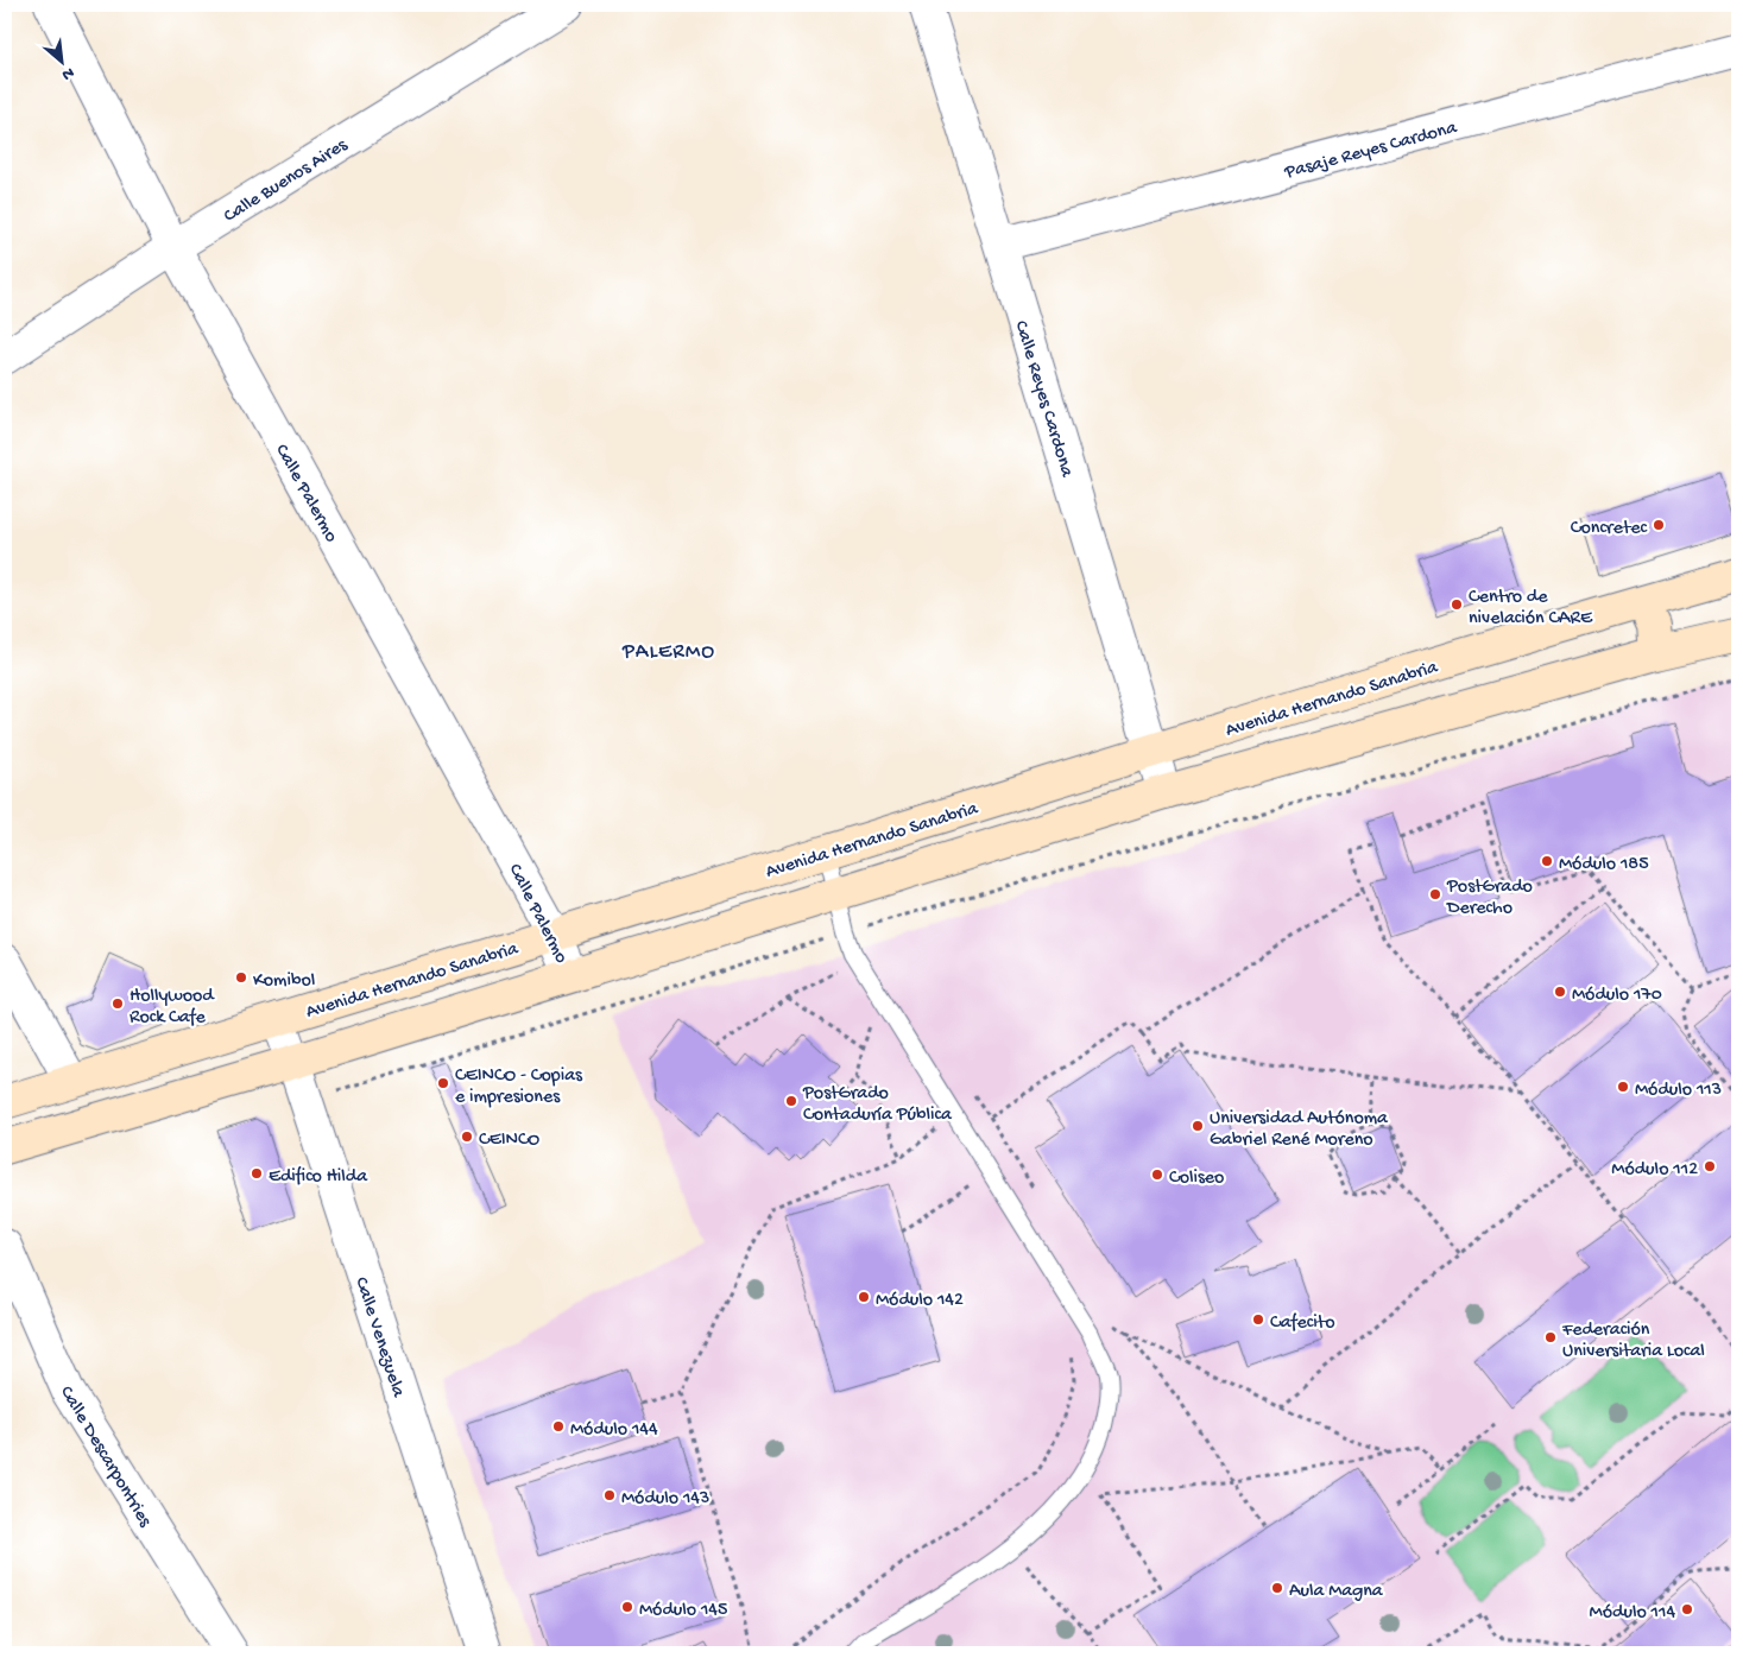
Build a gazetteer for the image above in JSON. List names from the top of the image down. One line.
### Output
{"streets":{"street":["Pasaje Reyes Cardona","Calle Buenos Aires","Calle Reyes Cardona","Calle Palermo","Avenida Hernando Sanabria","Calle Venezuela","Calle Descarpontries"]},"crossings":[["Pasaje Reyes Cardona","Calle Reyes Cardona"],["Calle Buenos Aires","Calle Palermo"],["Calle Reyes Cardona","Avenida Hernando Sanabria"],["Calle Palermo","Avenida Hernando Sanabria"],["Avenida Hernando Sanabria","Calle Venezuela"]],"districts":["PALERMO"],"places":["Concretec","Centro de nivelación CARE","Módulo 185","PostGrado Derecho","Komibol","Módulo 170","Hollywood Rock Cafe","CEINCO - Copias e impresiones","Módulo 113","PostGrado Contaduría Pública","Universidad Autónoma Gabriel René Moreno","CEINCO","Módulo 112","Edifico Hilda","Coliseo","Módulo 142","Cafecito","Federación Universitaria Local","Módulo 144","Módulo 143","Aula Magna","Módulo 145","Módulo 114"],"north":"bottom right"}
